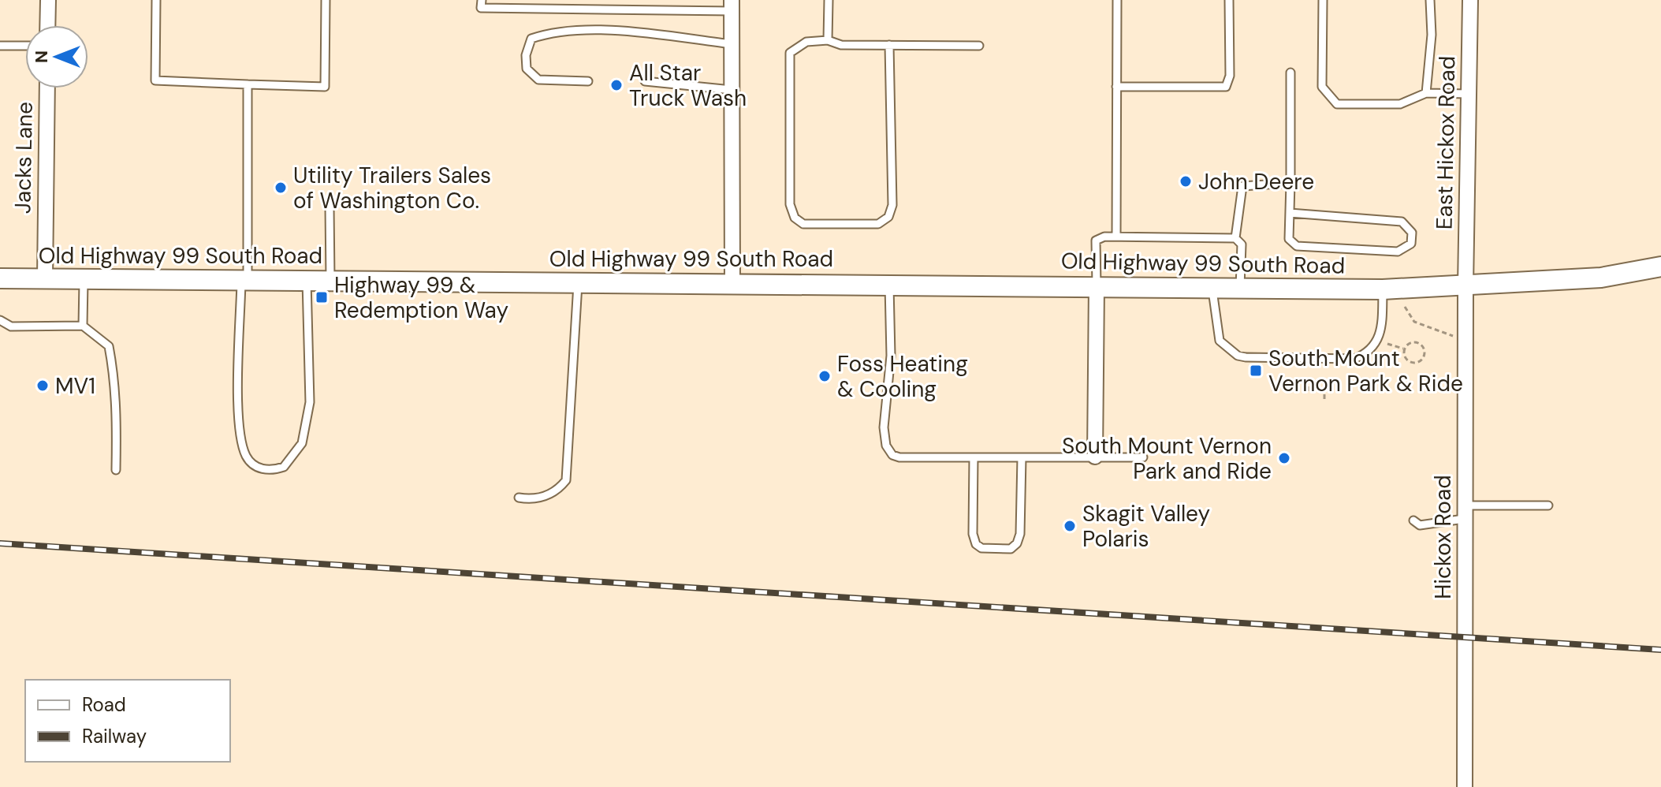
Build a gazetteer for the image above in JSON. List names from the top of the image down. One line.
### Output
{"streets":{"street":["East Hickox Road","Jacks Lane","Old Highway 99 South Road","Hickox Road"]},"crossings":[["East Hickox Road","Old Highway 99 South Road"],["East Hickox Road","Hickox Road"],["Jacks Lane","Old Highway 99 South Road"],["Old Highway 99 South Road","Hickox Road"]],"places":{"other":["All Star Truck Wash","John Deere","Utility Trailers Sales of Washington Co.","Foss Heating & Cooling","MV1","South Mount Vernon Park and Ride","Skagit Valley Polaris"],"transit":["Highway 99 & Redemption Way","South Mount Vernon Park & Ride"]},"legend":["Road","Railway"],"north":"left"}
